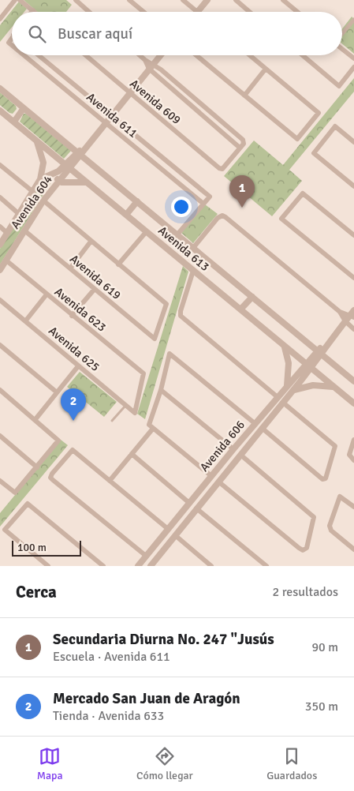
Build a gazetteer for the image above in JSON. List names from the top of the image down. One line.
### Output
{"streets":{"street":["Avenida 609","Avenida 611","Avenida 604","Avenida 613","Avenida 619","Avenida 623","Avenida 625","Avenida 606"]},"crossings":[["Avenida 609","Avenida 604"],["Avenida 611","Avenida 604"],["Avenida 604","Avenida 613"],["Avenida 604","Avenida 619"],["Avenida 604","Avenida 623"],["Avenida 613","Avenida 606"],["Avenida 623","Avenida 625"]],"scale_bar":"100 m","page":{"search":"Buscar aquí","pins":["1","2"],"scale":"100 m","heading":["Cerca","2 resultados"],"list":[{"mark":"1","name":"Secundaria Diurna No. 247 \"Jusús","note":"Escuela · Avenida 611","value":"90 m"},{"mark":"2","name":"Mercado San Juan de Aragón","note":"Tienda · Avenida 633","value":"350 m"}],"nav":["Mapa","Cómo llegar","Guardados"]}}
